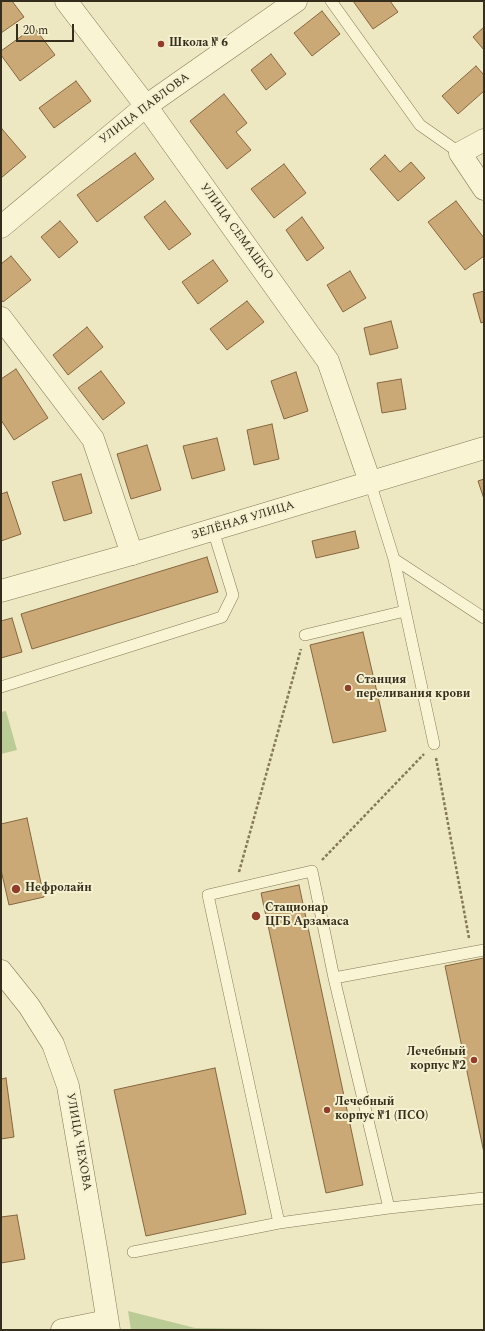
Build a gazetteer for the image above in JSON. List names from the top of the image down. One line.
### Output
{"streets":{"street":["УЛИЦА ПАВЛОВА","УЛИЦА СЕМАШКО","ЗЕЛЁНАЯ УЛИЦА","УЛИЦА ЧЕХОВА"]},"crossings":[["УЛИЦА ПАВЛОВА","УЛИЦА СЕМАШКО"],["УЛИЦА СЕМАШКО","ЗЕЛЁНАЯ УЛИЦА"]],"places":["Школа № 6","Станция переливания крови","Нефролайн","Стационар ЦГБ Арзамаса","Лечебный корпус №2","Лечебный корпус №1 (ПСО)"],"scale_bar":"20 m"}
